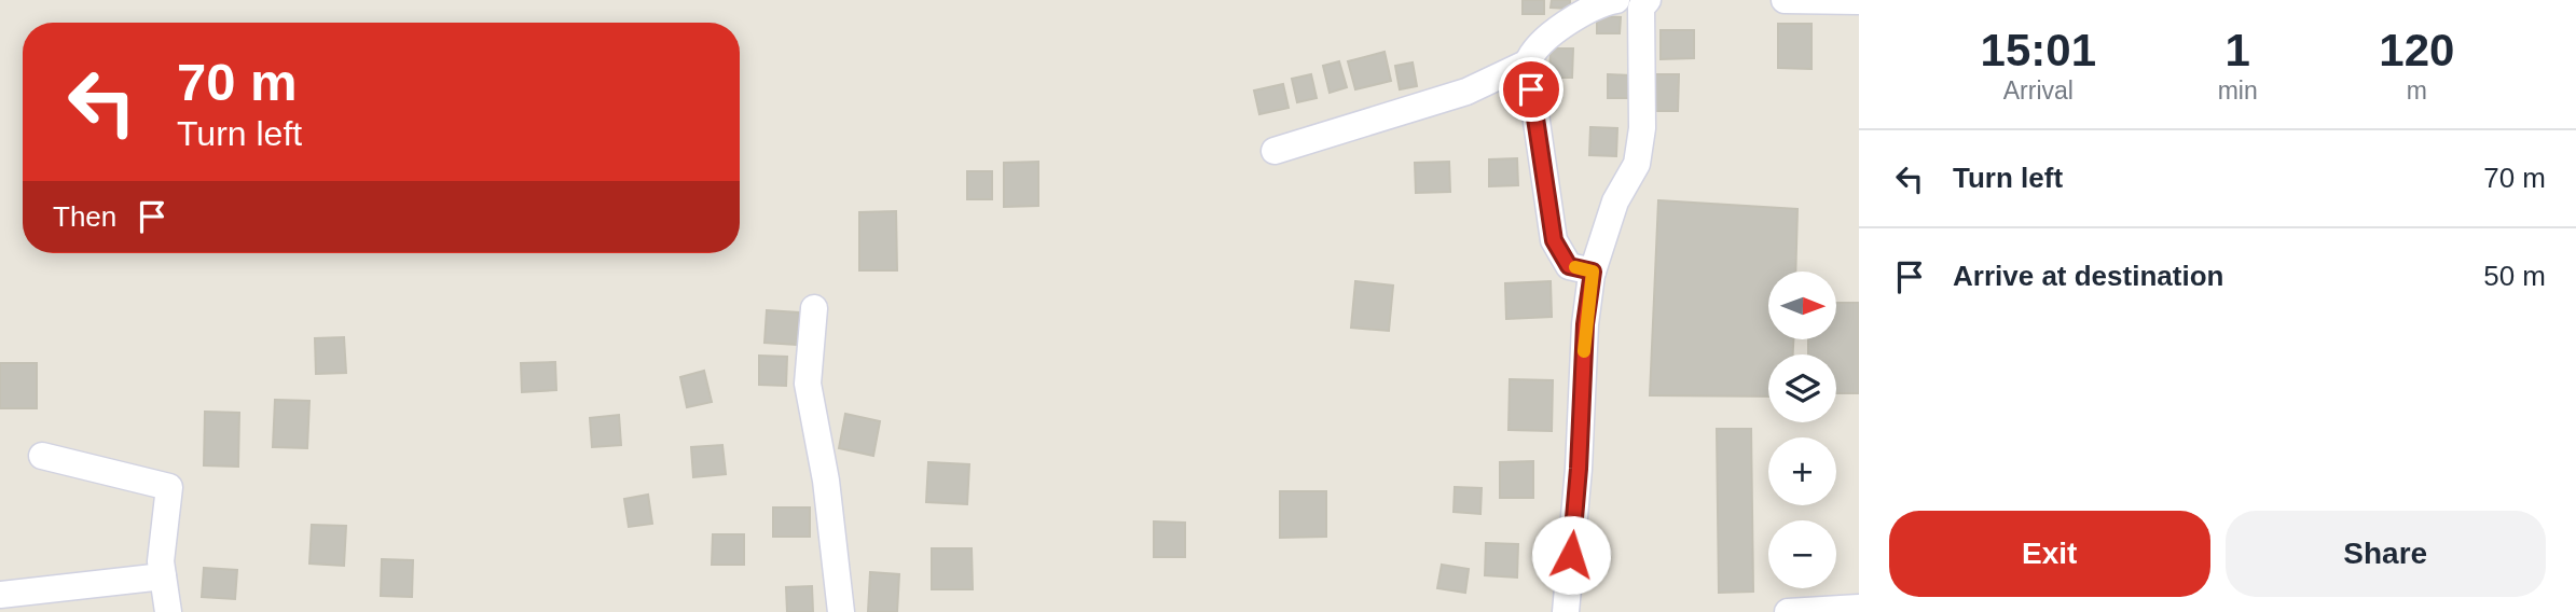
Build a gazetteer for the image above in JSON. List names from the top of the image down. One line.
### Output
{"north":"right","page":{"eta":["15:01","Arrival","1","min","120","m"],"turn":["70 m","Turn left"],"list":[{"name":"Turn left","value":"70 m"},{"name":"Arrive at destination","value":"50 m"}],"then":"Then","map_buttons":["+","−"],"buttons":["Exit","Share"]}}
